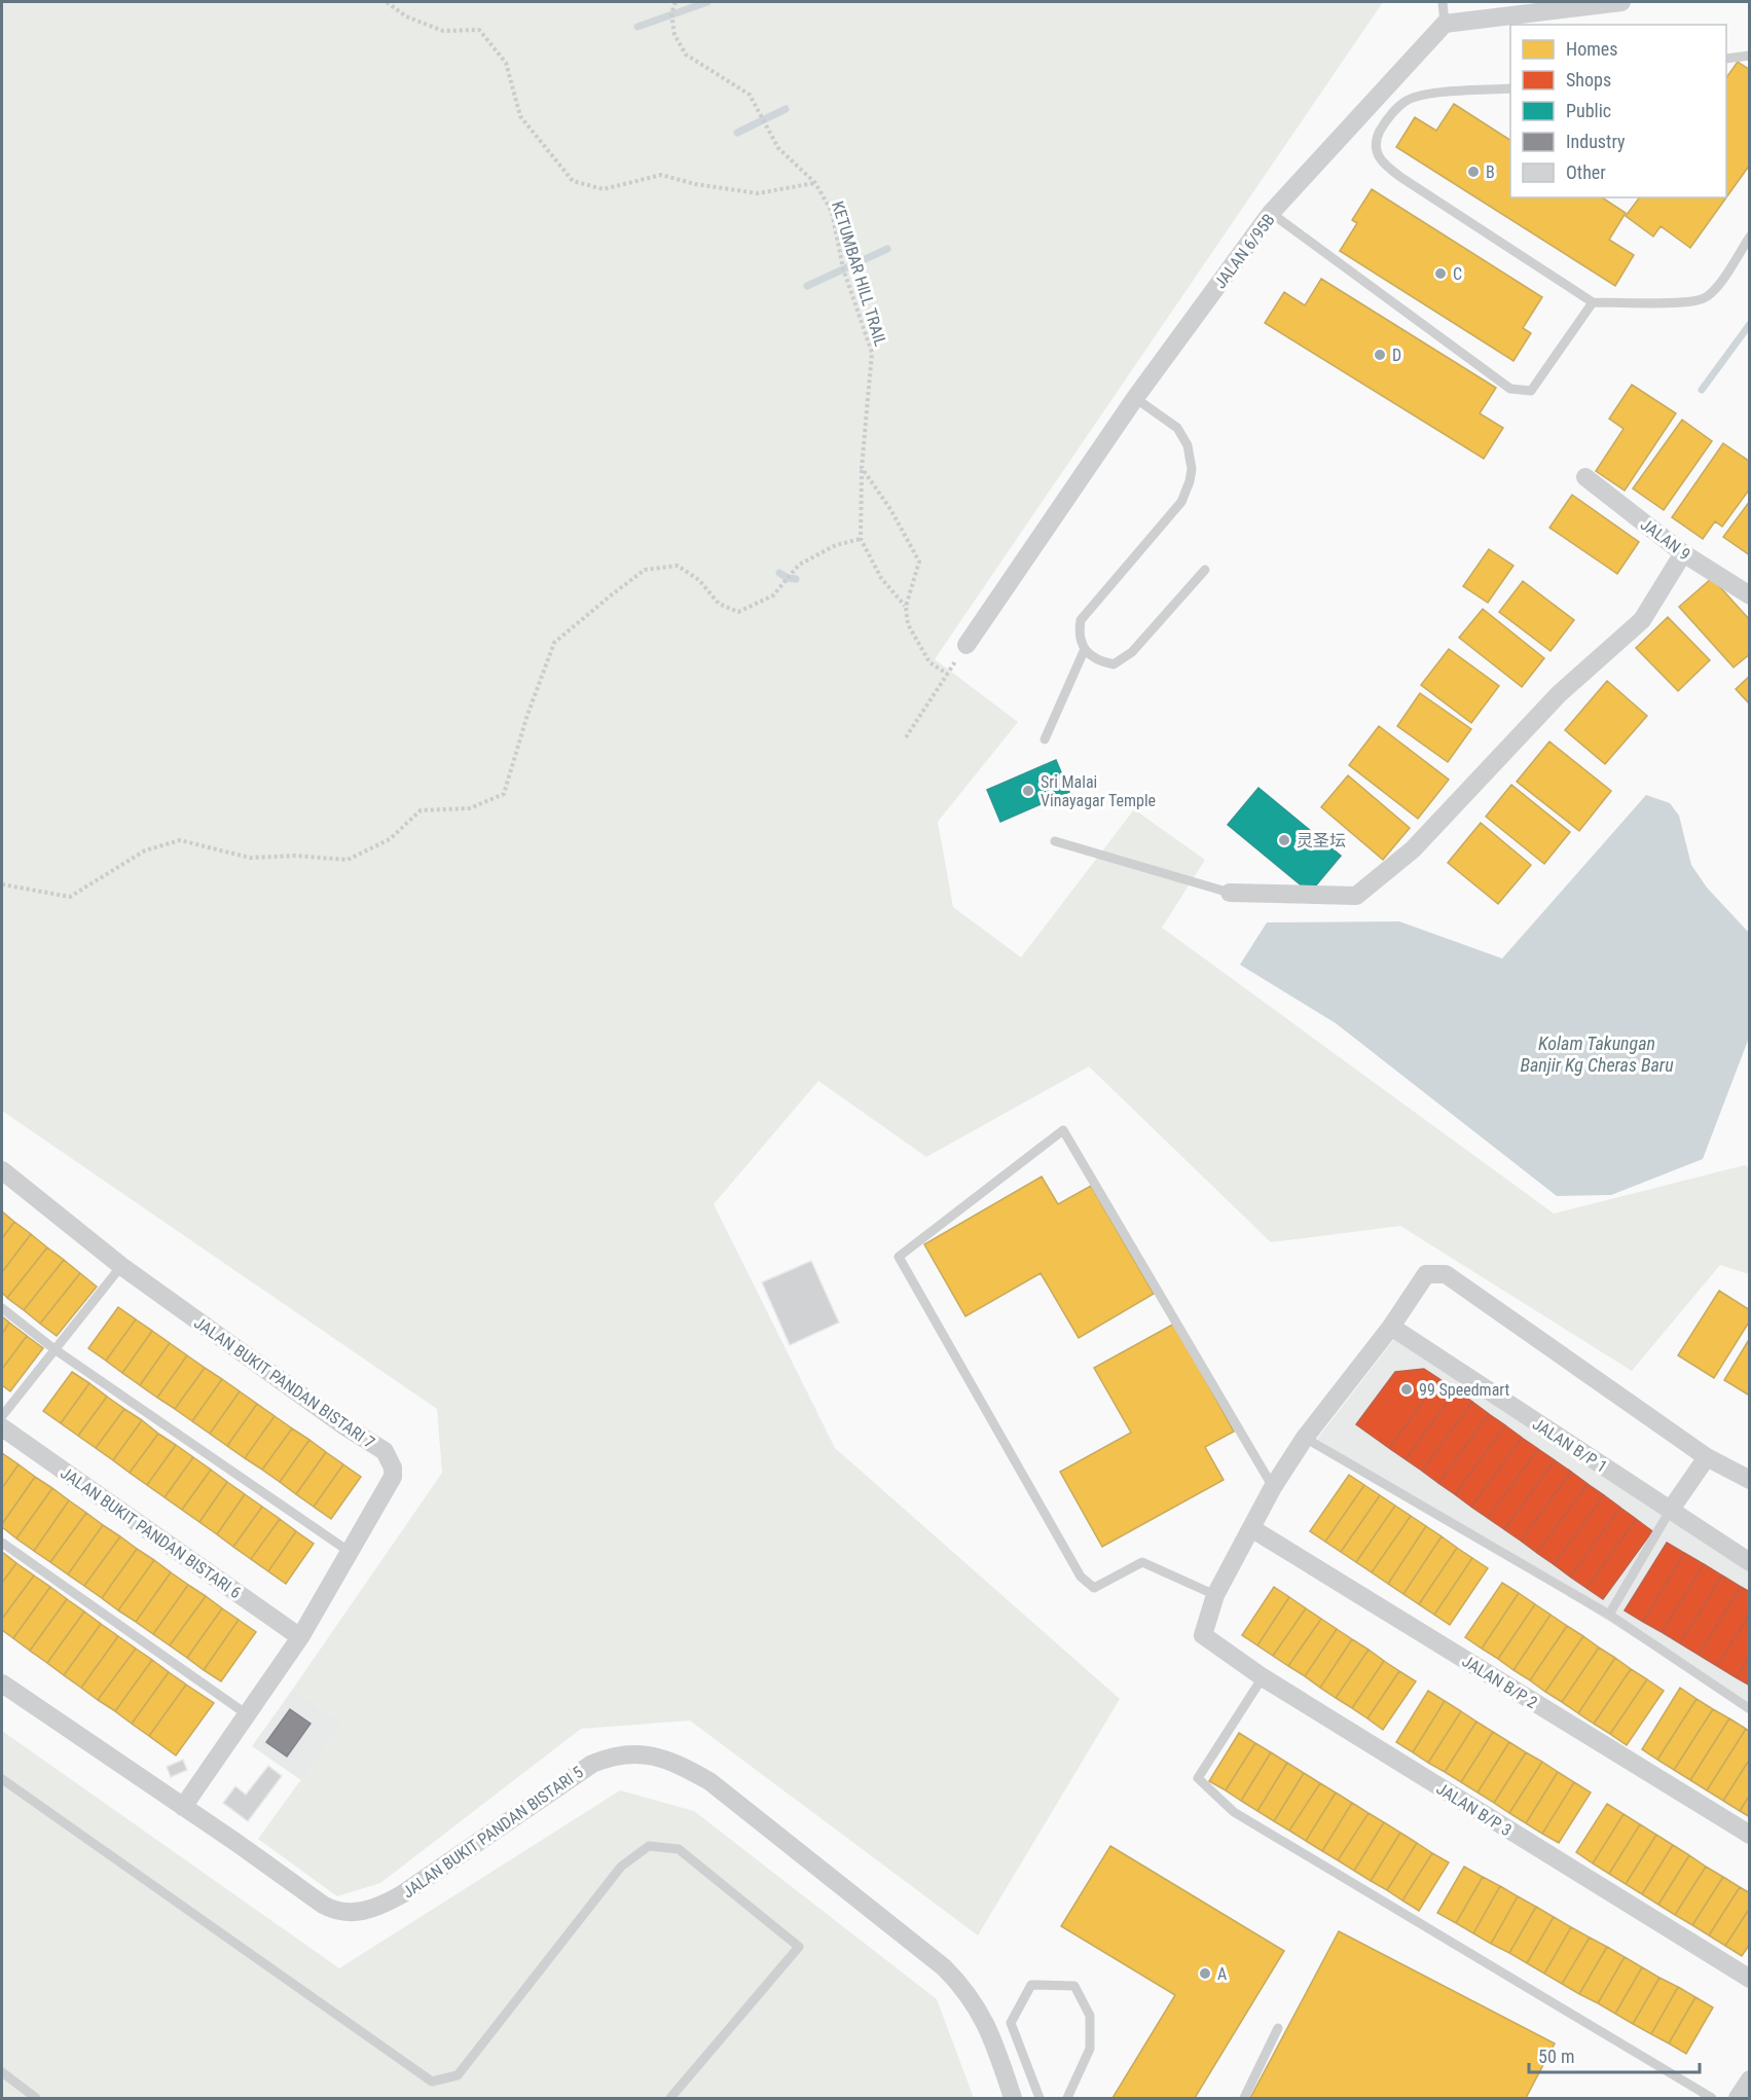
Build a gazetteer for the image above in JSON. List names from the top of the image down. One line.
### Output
{"streets":{"street":["JALAN 6/95B","JALAN 9","JALAN BUKIT PANDAN BISTARI 7","JALAN B/P 1","JALAN BUKIT PANDAN BISTARI 6","JALAN B/P 2","JALAN B/P 3","JALAN BUKIT PANDAN BISTARI 5"],"path":["KETUMBAR HILL TRAIL"]},"crossings":[["JALAN BUKIT PANDAN BISTARI 7","JALAN BUKIT PANDAN BISTARI 6"],["JALAN BUKIT PANDAN BISTARI 7","JALAN BUKIT PANDAN BISTARI 5"]],"water":["Kolam Takungan Banjir Kg Cheras Baru"],"places":["B","C","D","Sri Malai Vinayagar Temple","灵圣坛","99 Speedmart","A"],"legend":["Homes","Shops","Public","Industry","Other"],"scale_bar":"50 m"}
